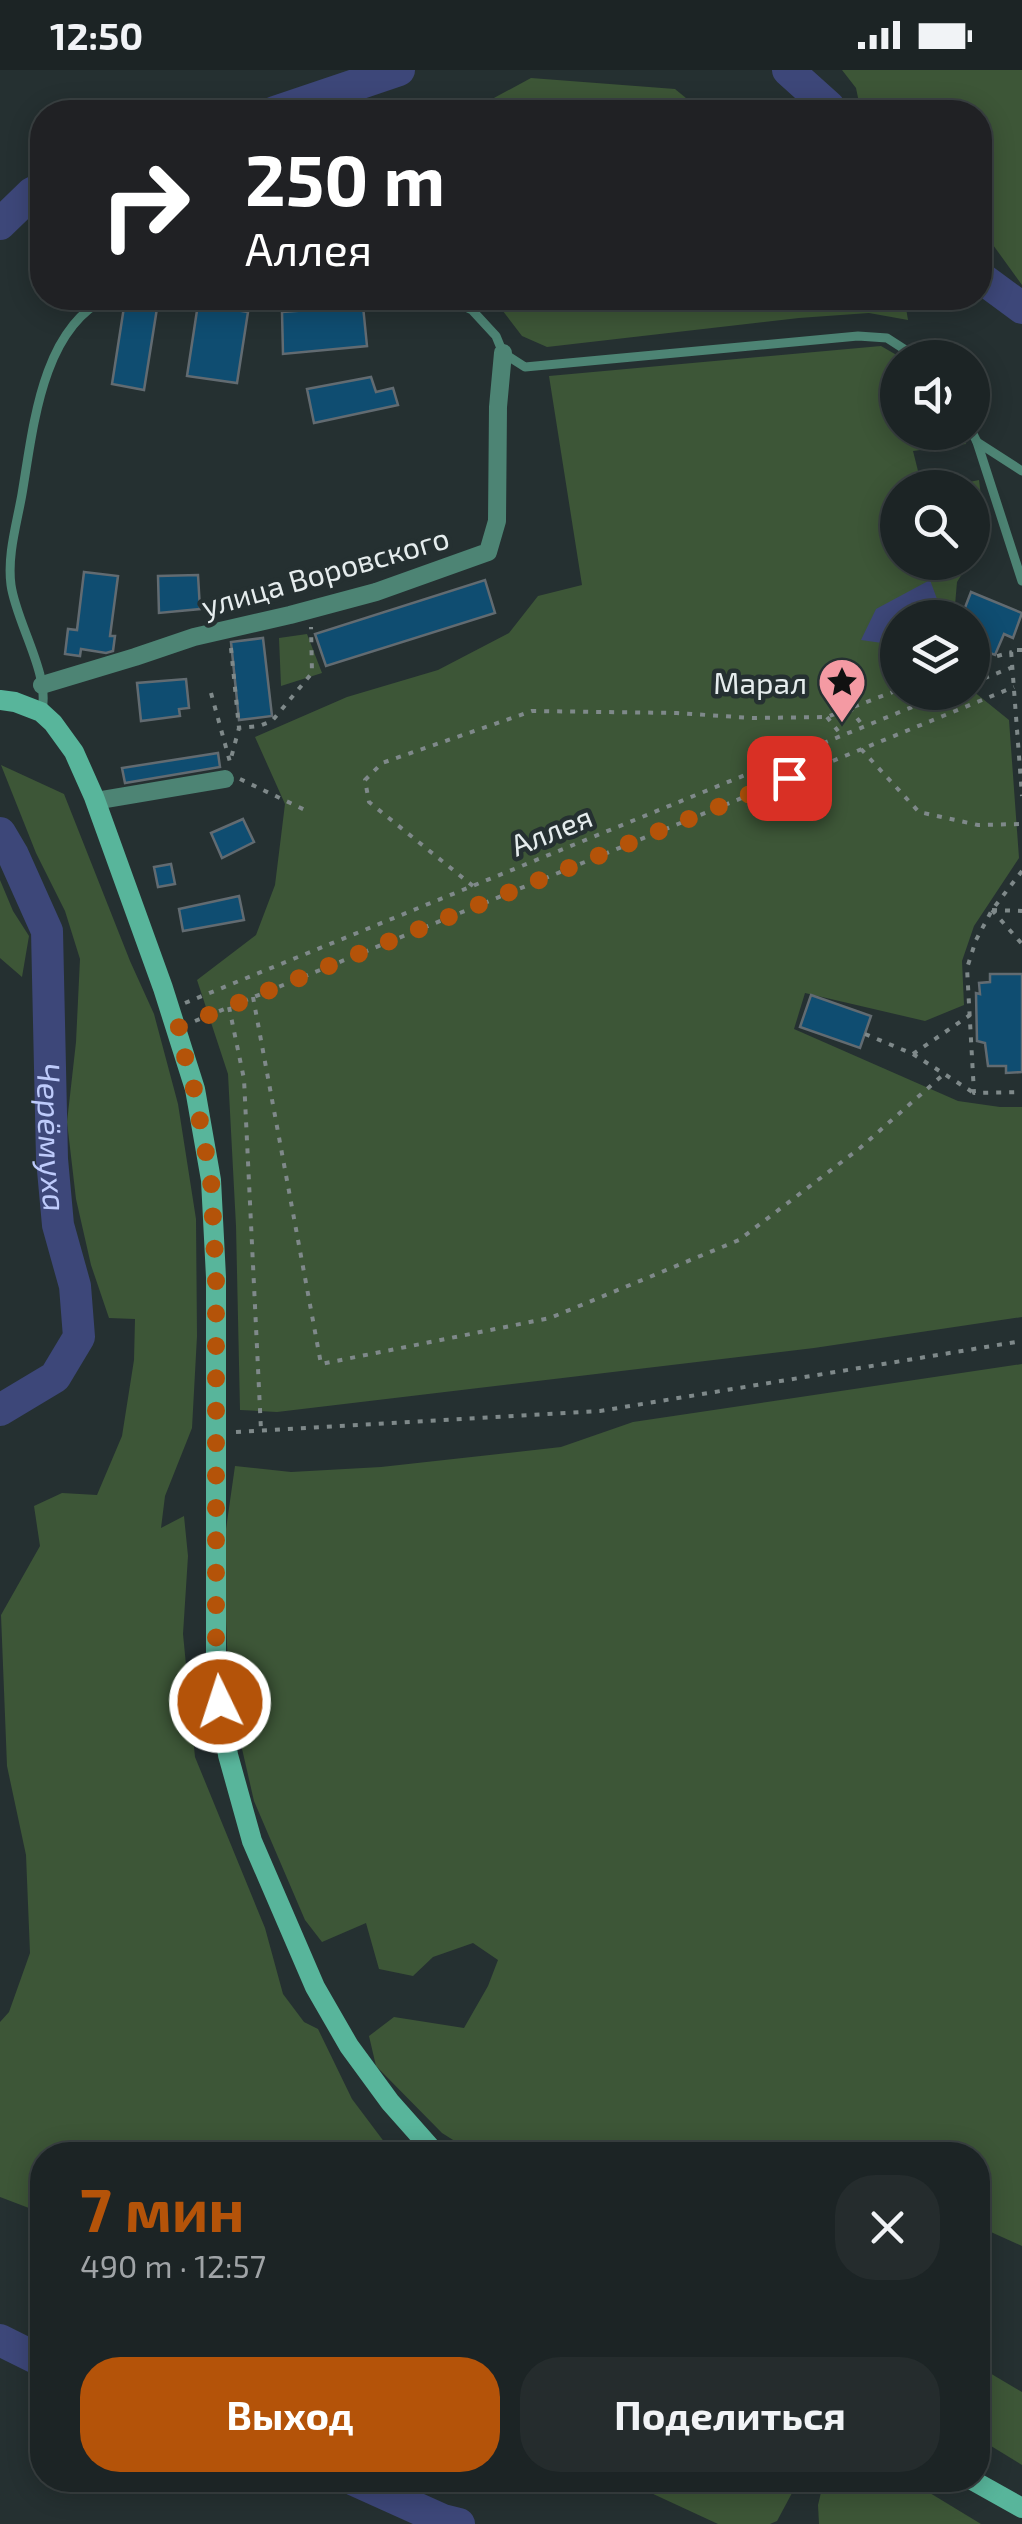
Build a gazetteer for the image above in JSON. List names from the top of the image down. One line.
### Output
{"streets":{"street":["улица Воровского"],"path":["Аллея"]},"water":["Черёмуха"],"places":{"place":["Марал"]},"page":{"status":"12:50","turn":["250 m","Аллея"],"heading":["7 мин","490 m · 12:57"],"buttons":["Выход","Поделиться"]}}
